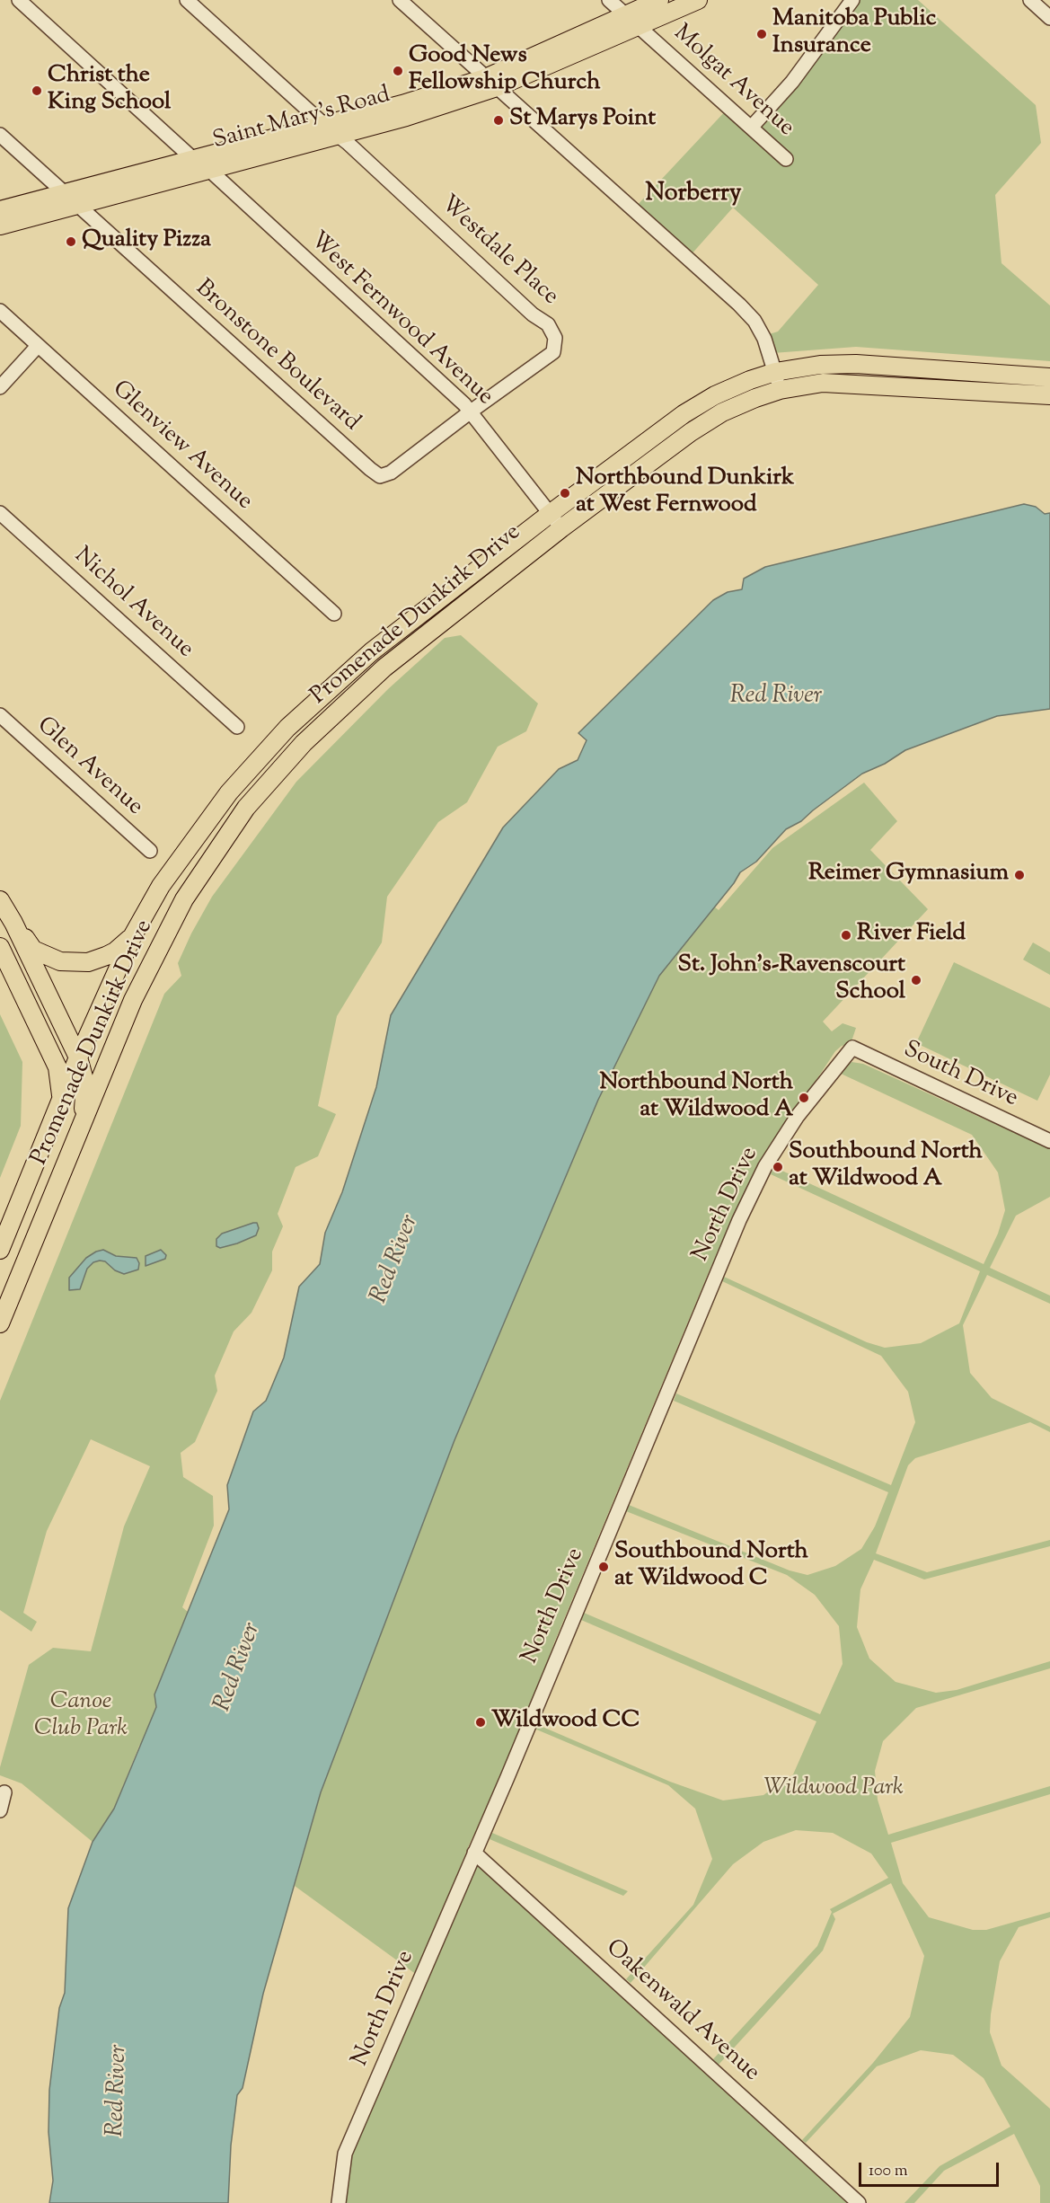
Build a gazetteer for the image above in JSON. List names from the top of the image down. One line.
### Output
{"streets":{"main road":["Saint Mary's Road","Promenade Dunkirk Drive"],"street":["Molgat Avenue","Westdale Place","West Fernwood Avenue","Bronstone Boulevard","Glenview Avenue","Nichol Avenue","Glen Avenue","South Drive","North Drive","Oakenwald Avenue"]},"crossings":[["Molgat Avenue","Saint Mary's Road"],["Saint Mary's Road","Westdale Place"],["Saint Mary's Road","West Fernwood Avenue"],["Saint Mary's Road","Bronstone Boulevard"],["Westdale Place","West Fernwood Avenue"],["Westdale Place","Bronstone Boulevard"],["West Fernwood Avenue","Bronstone Boulevard"],["West Fernwood Avenue","Promenade Dunkirk Drive"],["South Drive","North Drive"],["North Drive","Oakenwald Avenue"]],"districts":["Norberry"],"water":["Red River"],"parks":["Canoe Club Park","Wildwood Park"],"places":["Manitoba Public Insurance","Good News Fellowship Church","Christ the King School","St Marys Point","Quality Pizza","Northbound Dunkirk at West Fernwood","Reimer Gymnasium","River Field","St. John's-Ravenscourt School","Northbound North at Wildwood A","Southbound North at Wildwood A","Southbound North at Wildwood C","Wildwood CC"],"scale_bar":"100 m"}
